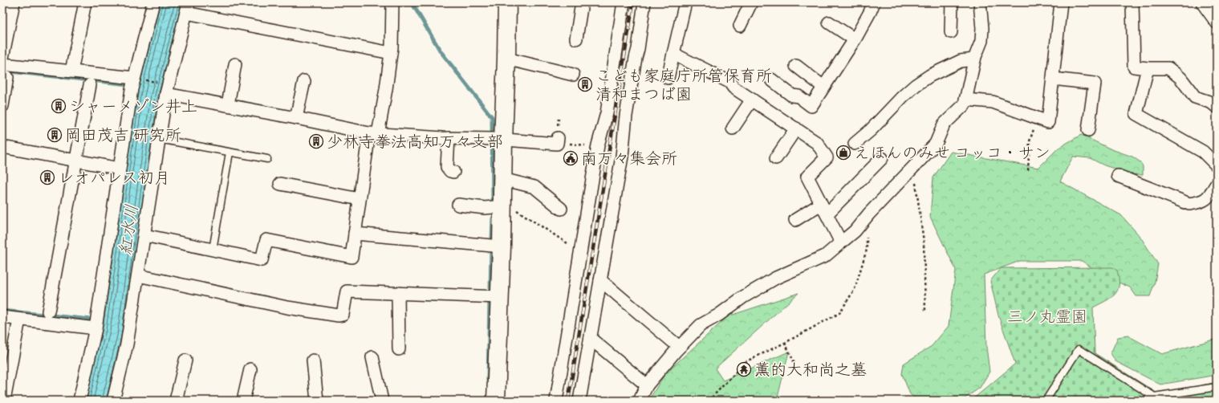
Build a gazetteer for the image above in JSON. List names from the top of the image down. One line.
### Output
{"water":["紅水川"],"parks":["三ノ丸霊園"],"places":{"building":["こども家庭庁所管保育所 清和まつば園","シャーメゾン井上","岡田茂吉 研究所","少林寺拳法高知万々支部","レオパレス初月"],"shop":["えほんのみせ コッコ・サン"],"public building":["南万々集会所"],"temple":["薫的大和尚之墓"]}}
